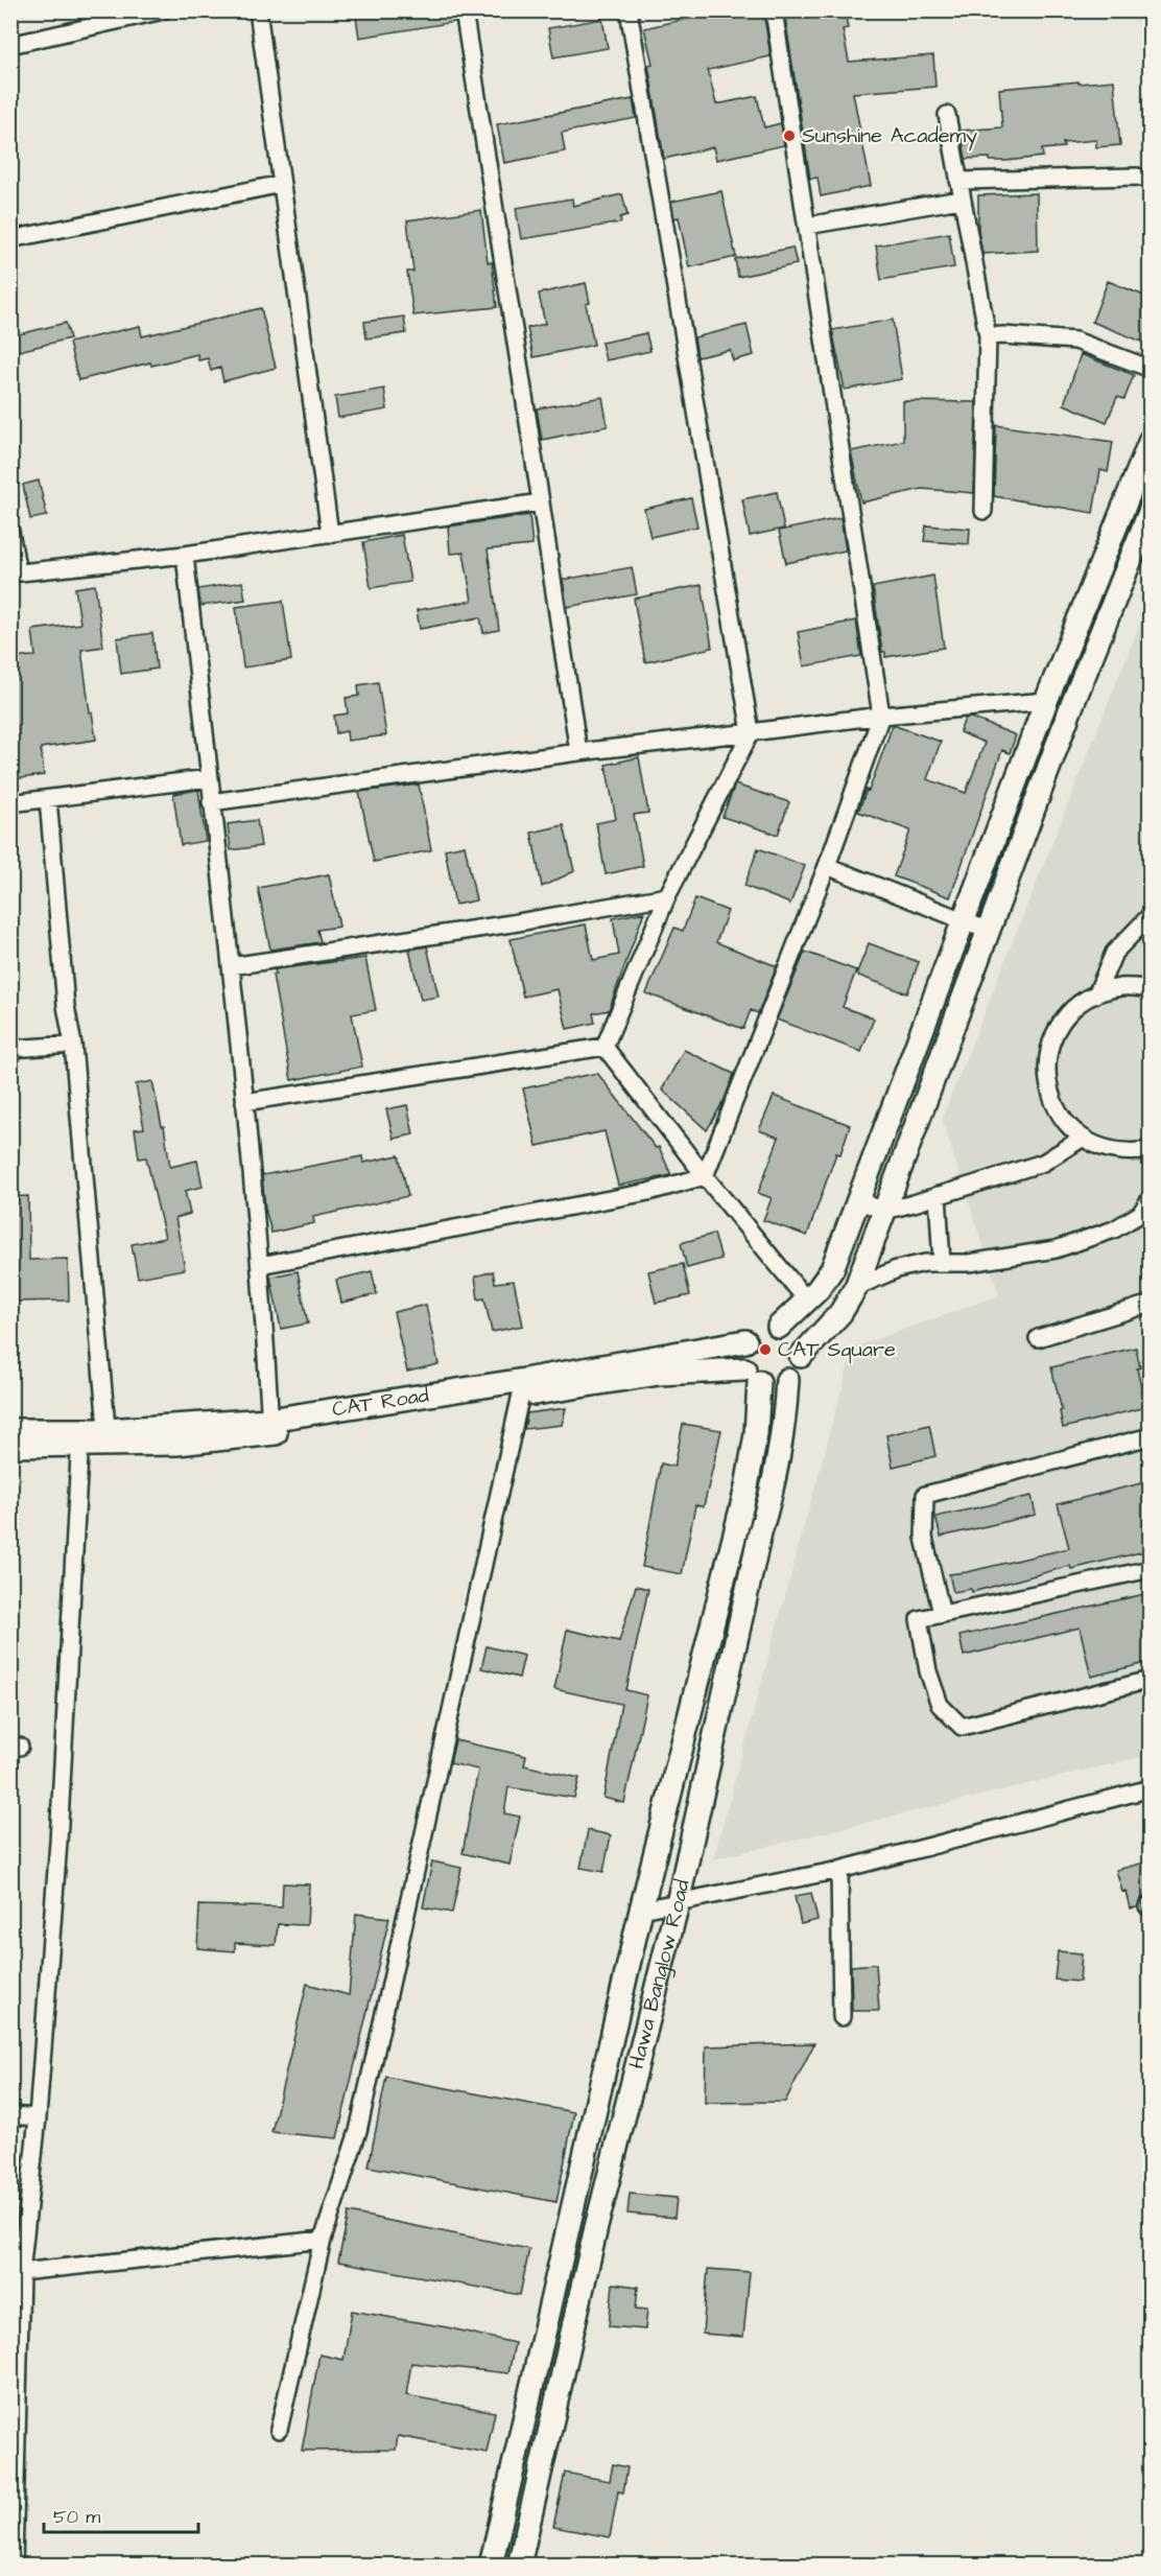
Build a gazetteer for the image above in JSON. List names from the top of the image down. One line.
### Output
{"streets":{"street":["CAT Road","Hawa Banglow Road"]},"crossings":[["CAT Road","Hawa Banglow Road"]],"places":["Sunshine Academy","CAT Square"],"scale_bar":"50 m"}
